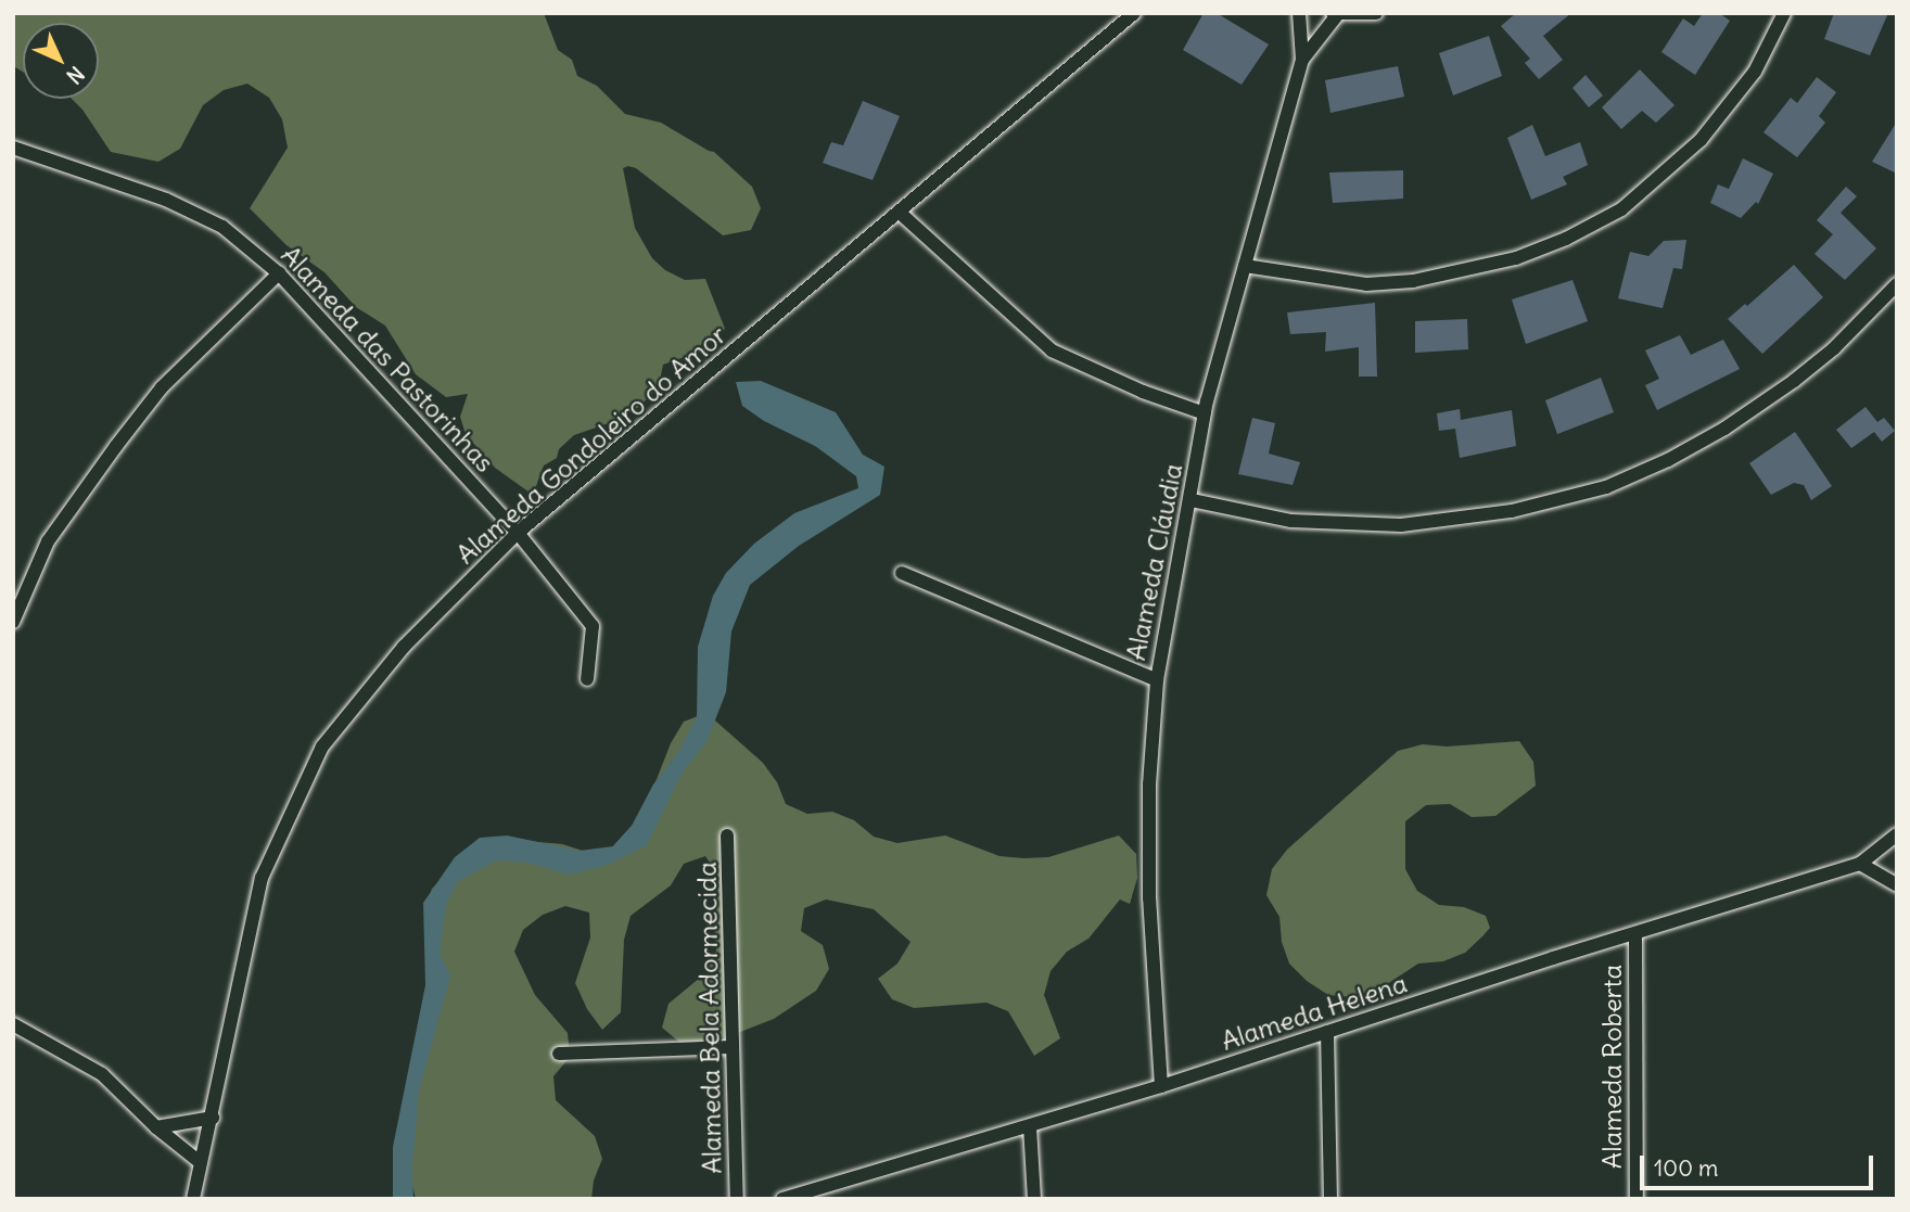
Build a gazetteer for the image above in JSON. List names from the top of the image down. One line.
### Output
{"streets":{"street":["Alameda das Pastorinhas","Alameda Gondoleiro do Amor","Alameda Cláudia","Alameda Helena","Alameda Bela Adormecida","Alameda Roberta"]},"crossings":[["Alameda das Pastorinhas","Alameda Gondoleiro do Amor"],["Alameda Cláudia","Alameda Helena"],["Alameda Helena","Alameda Roberta"]],"scale_bar":"100 m","north":"bottom right"}
